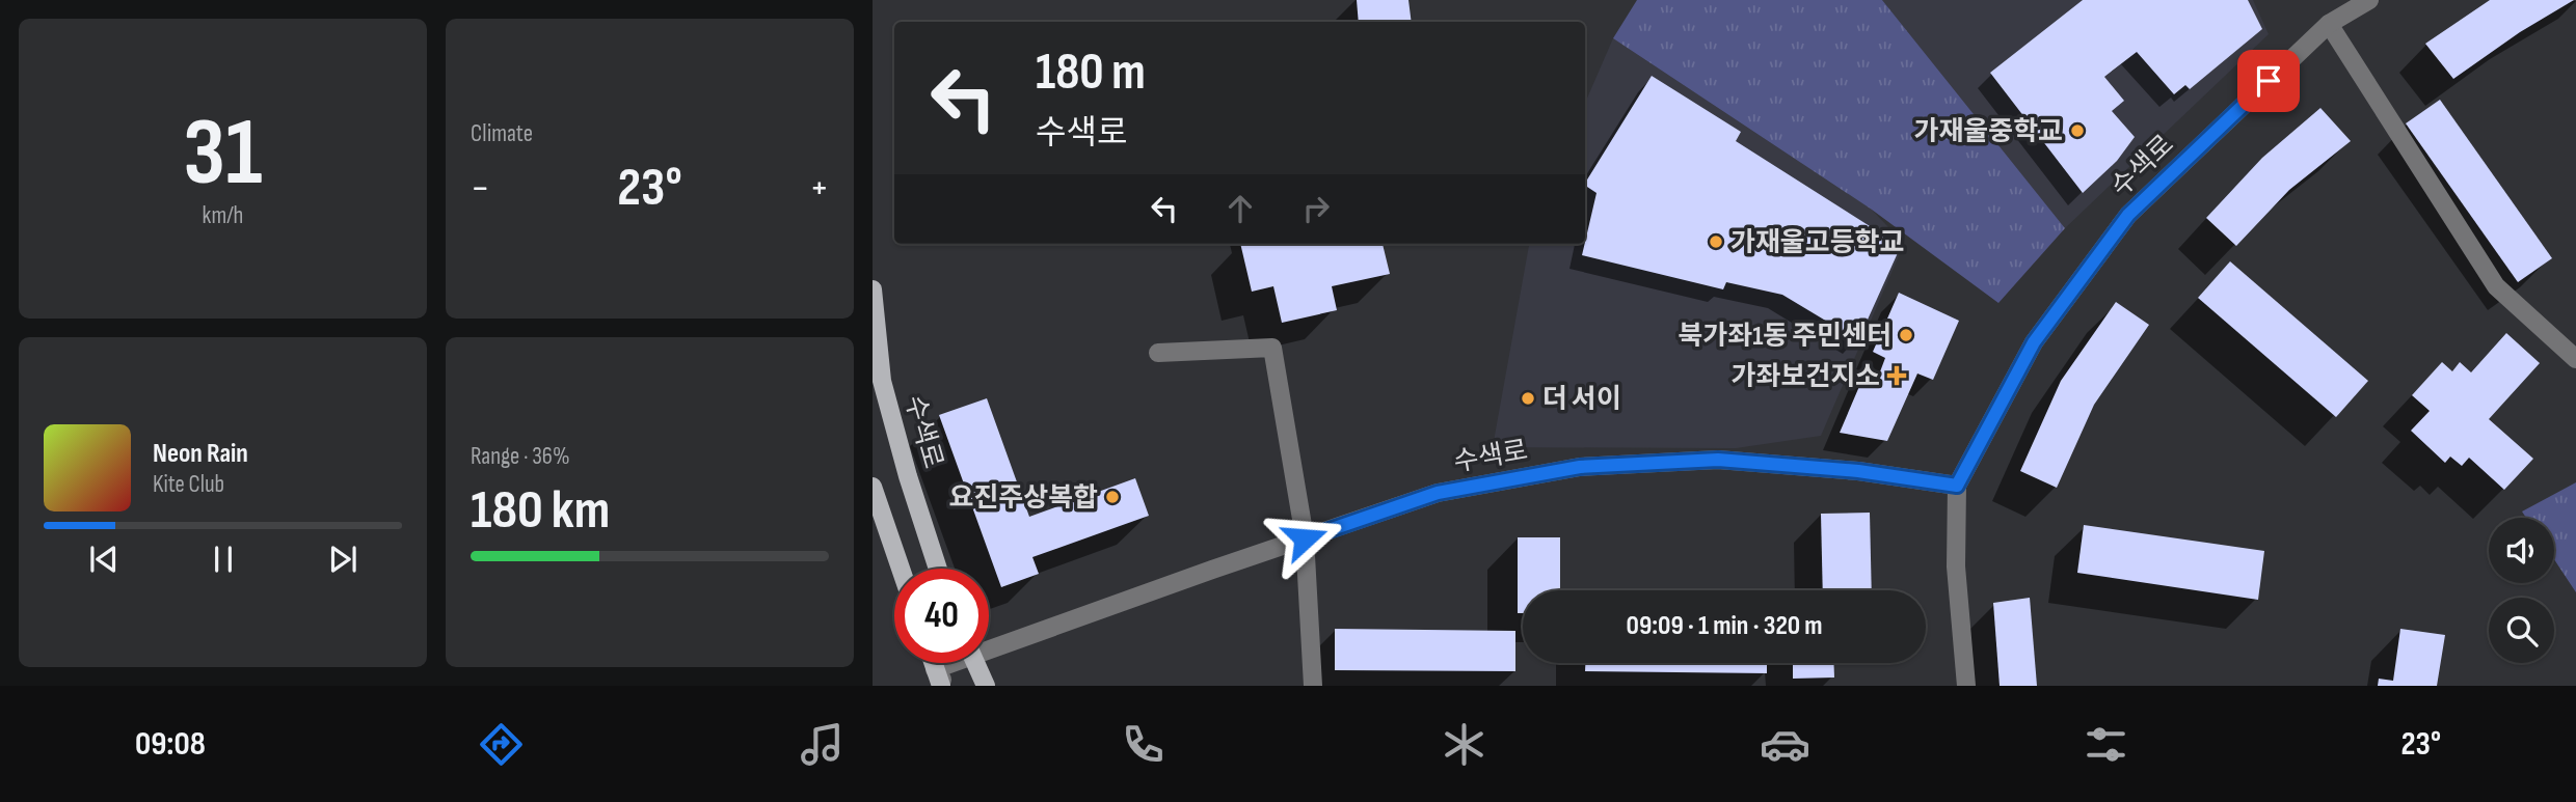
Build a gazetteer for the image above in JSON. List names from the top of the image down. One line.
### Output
{"streets":{"main road":["수색로"]},"places":{"other":["가재울중학교","가재울고등학교","북가좌1동 주민센터","더 서이","요진주상복합"],"health":["가좌보건지소"]},"page":{"tile":[["31","km/h"],"Climate",["Range · 36%","180 km"]],"turn":["180 m","수색로"],"heat":["−","23°","+"],"song":["Neon Rain","Kite Club"],"limit":"40","trip":"09:09 · 1 min · 320 m","tabs":["09:08","23°"]}}
